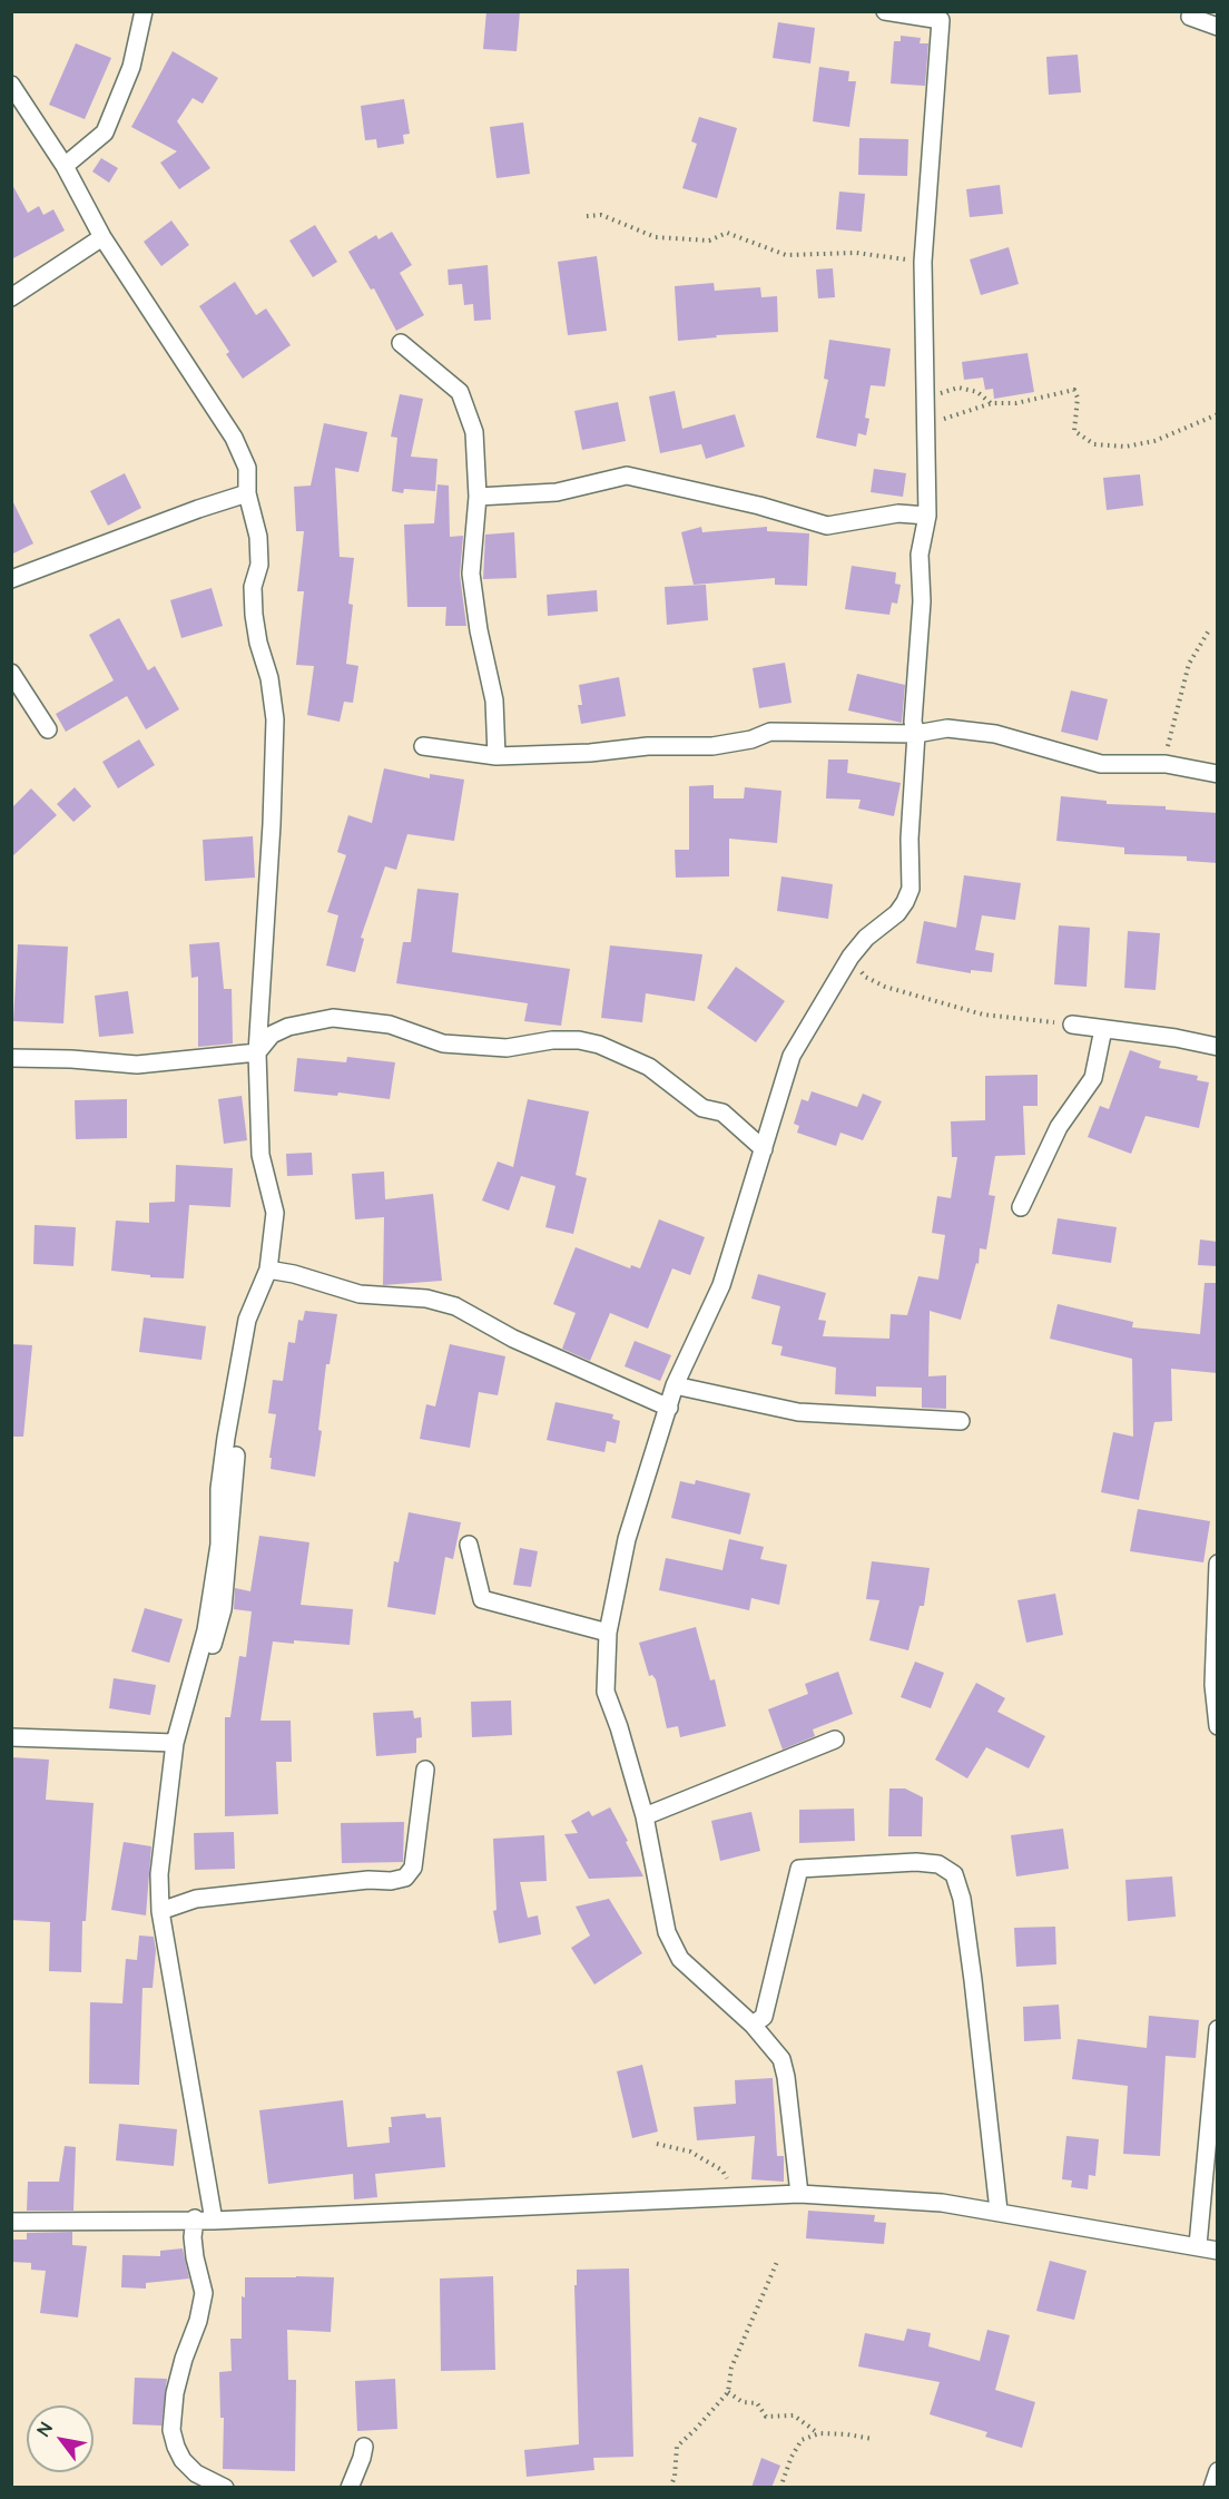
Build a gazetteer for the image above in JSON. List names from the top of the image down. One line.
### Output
{"north":"top left"}
